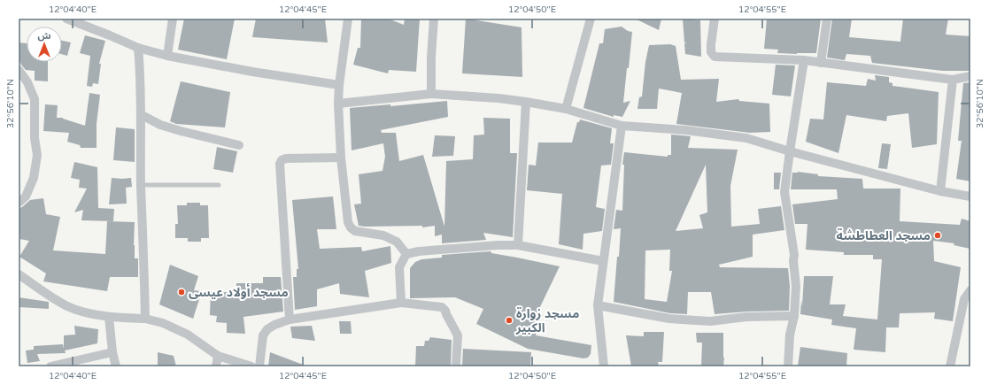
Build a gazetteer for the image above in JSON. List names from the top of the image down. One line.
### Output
{"places":["مسجد العطاطشة","مسجد أولاد عيسى","مسجد زوارة الكبير"],"north":"top","coordinates":["12°04'40\"E","12°04'45\"E","12°04'50\"E","12°04'55\"E","32°56'10\"N"]}
